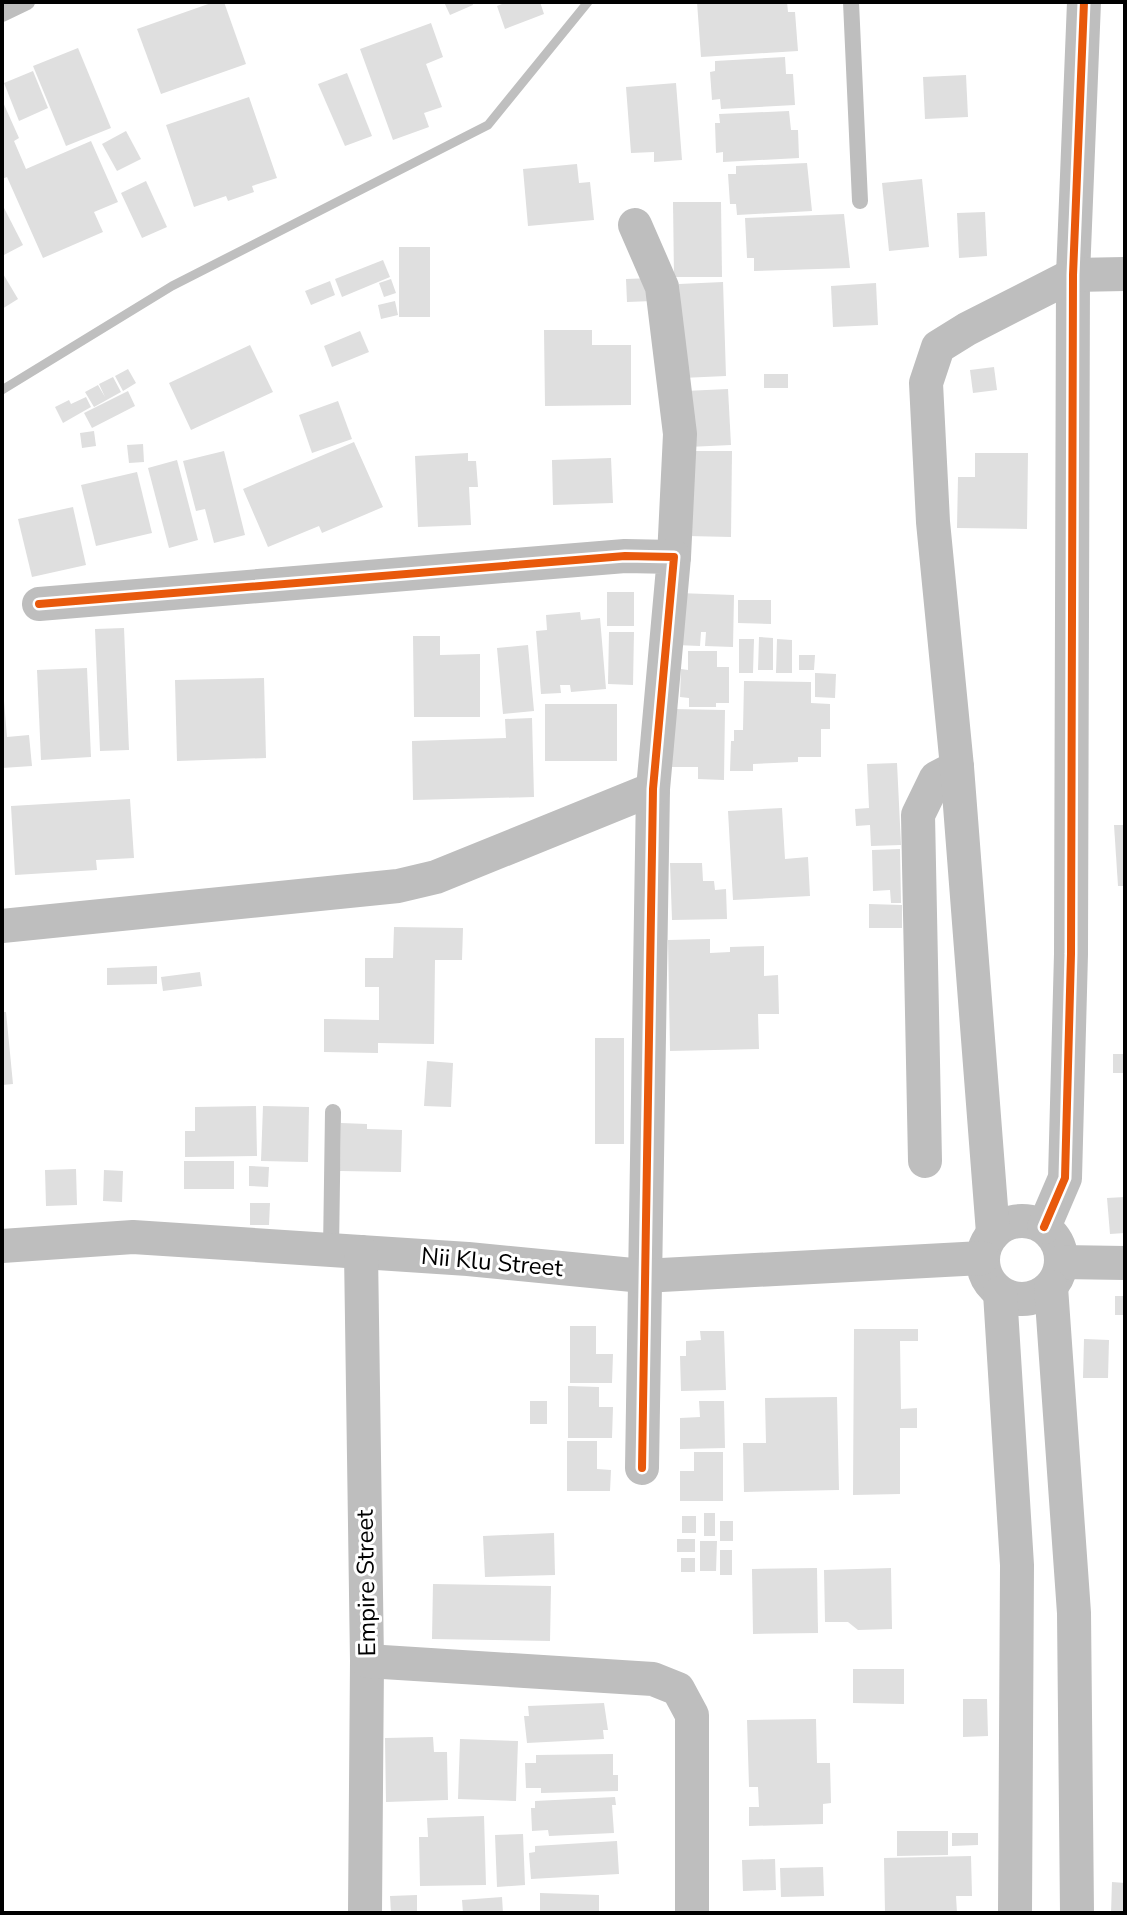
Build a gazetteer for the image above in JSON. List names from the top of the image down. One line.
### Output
{"streets":{"street":["Nii Klu Street","Empire Street"]},"crossings":[["Nii Klu Street","Empire Street"]]}
